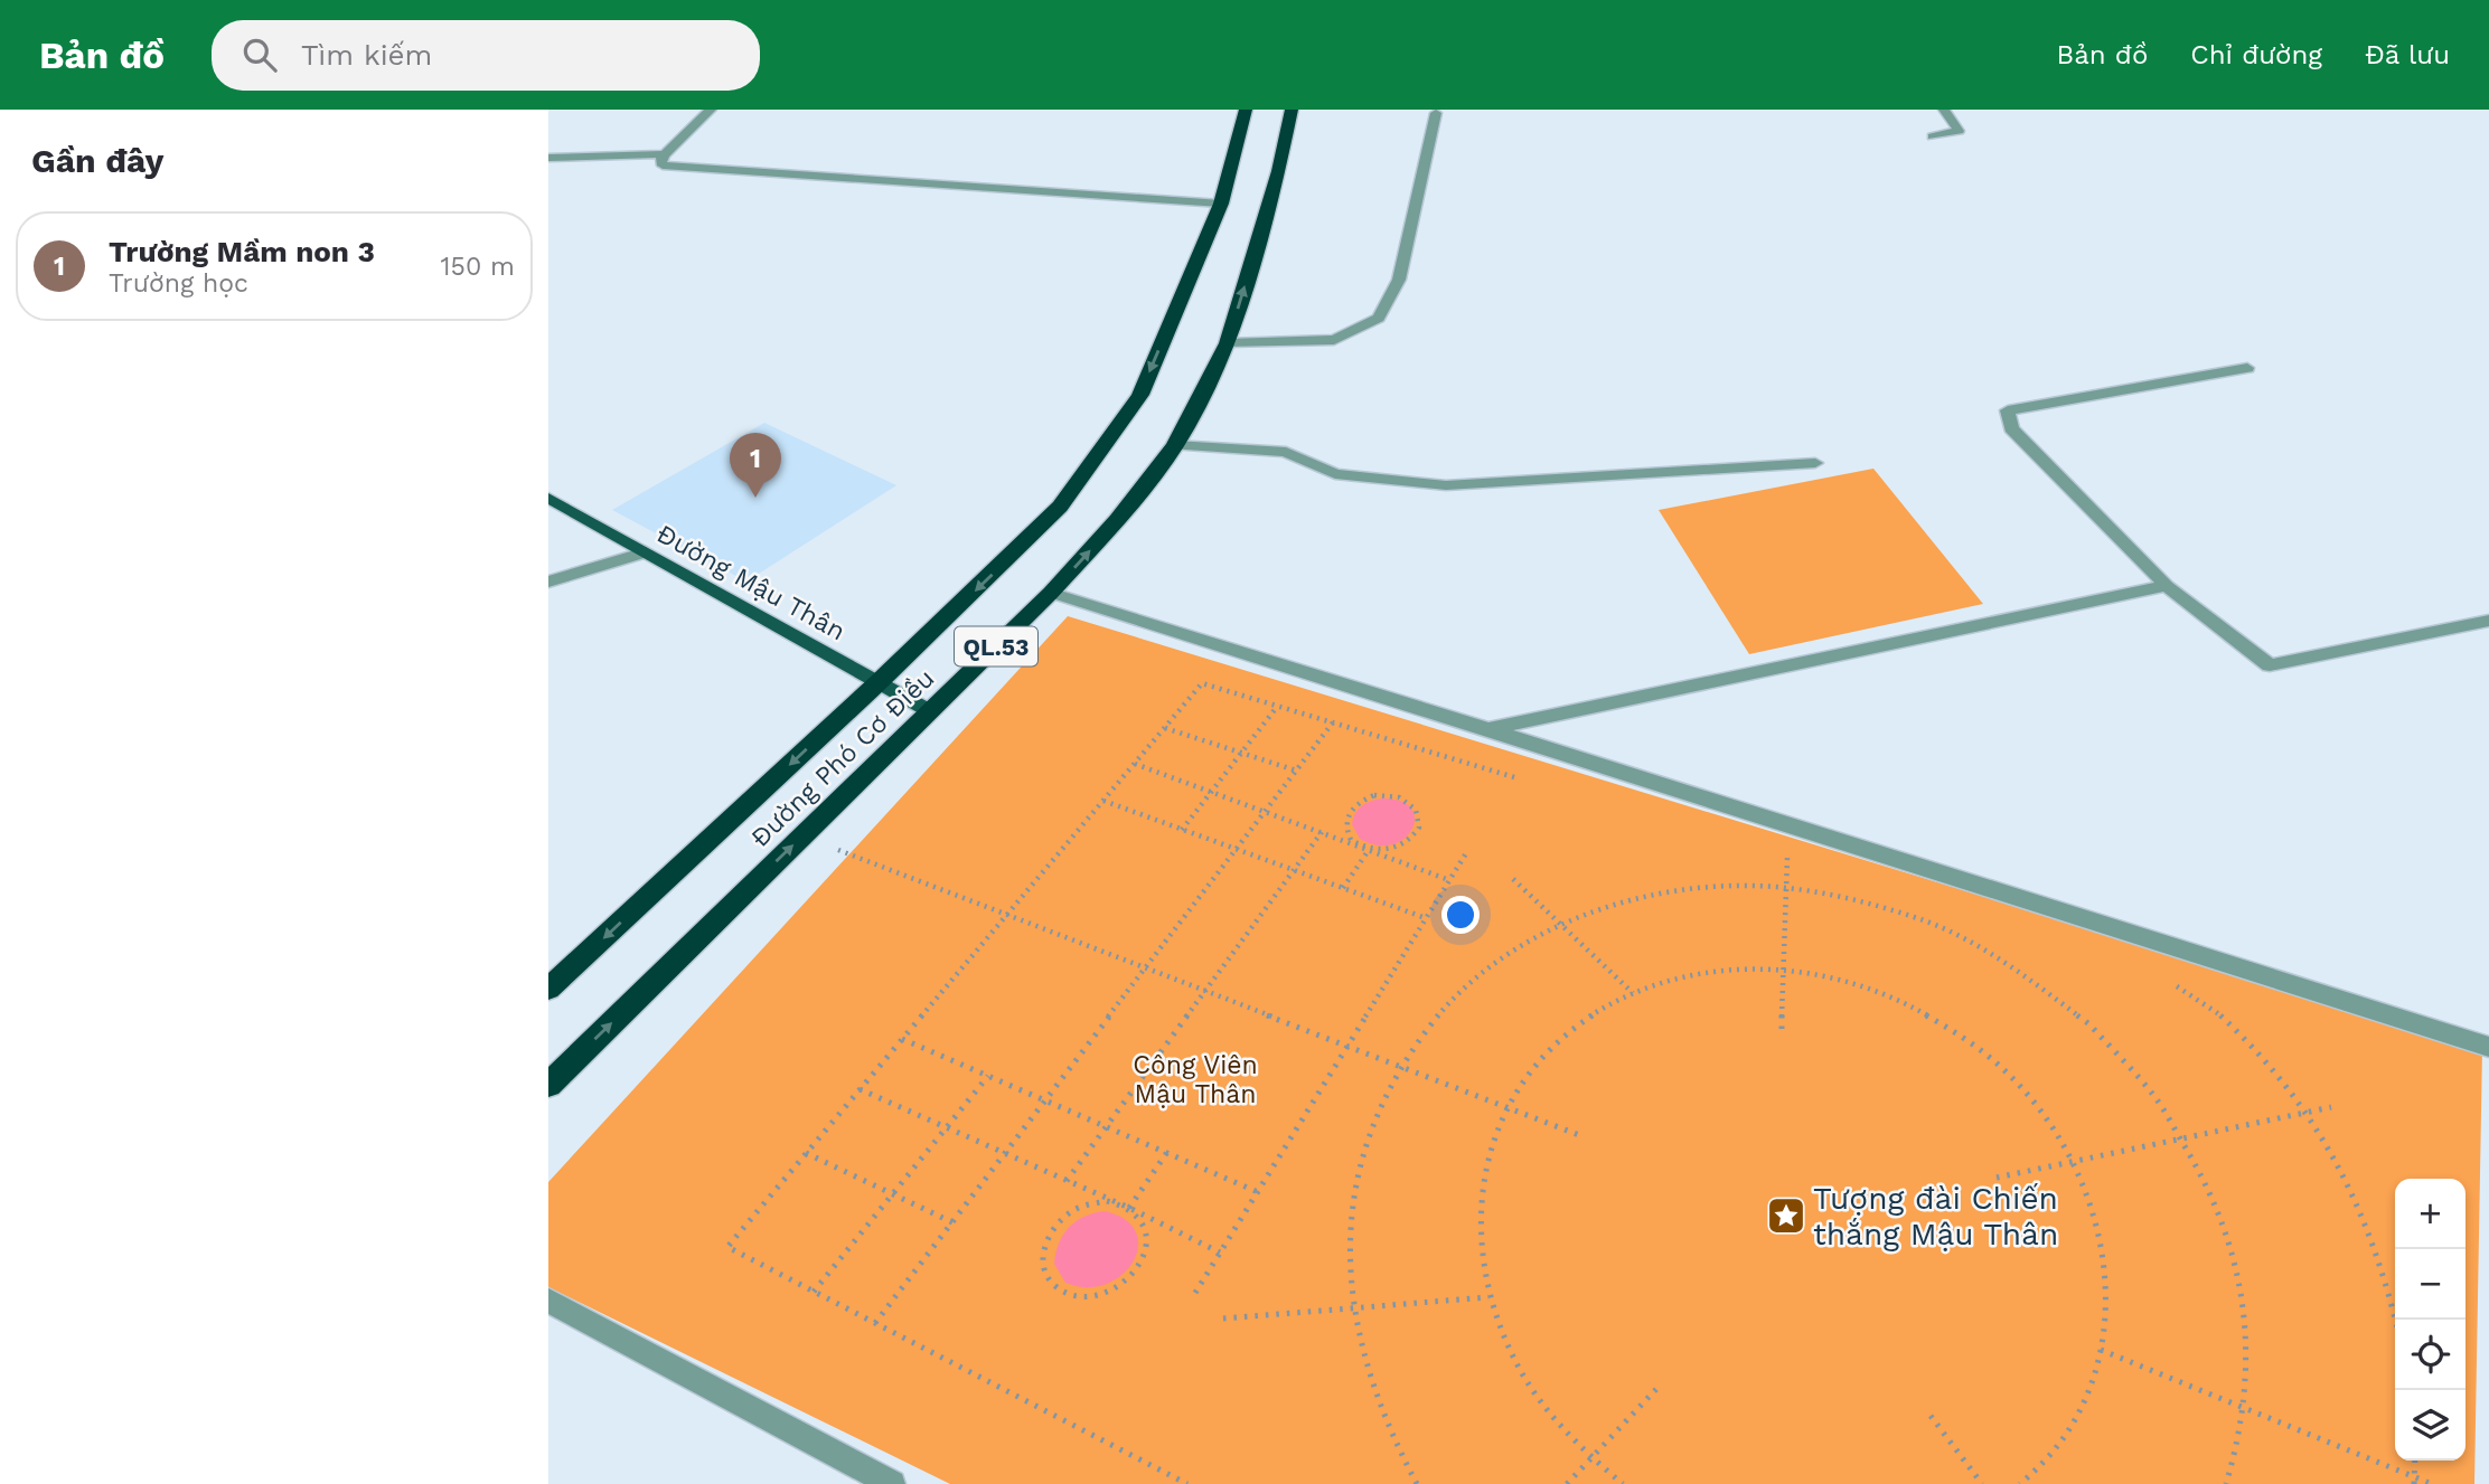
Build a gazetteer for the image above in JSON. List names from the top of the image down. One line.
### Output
{"streets":{"highway":["QL.53","Đường Phó Cơ Điều"],"main road":["Đường Mậu Thân"]},"crossings":[["Đường Mậu Thân","Đường Phó Cơ Điều"]],"parks":["Công Viên Mậu Thân"],"places":{"place":["Tượng đài Chiến thắng Mậu Thân"]},"page":{"header":"Bản đồ","search":"Tìm kiếm","nav":["Bản đồ","Chỉ đường","Đã lưu"],"heading":"Gần đây","list":[{"mark":"1","name":"Trường Mầm non 3","note":"Trường học","value":"150 m"}],"pins":"1","map_buttons":["+","−"]}}
